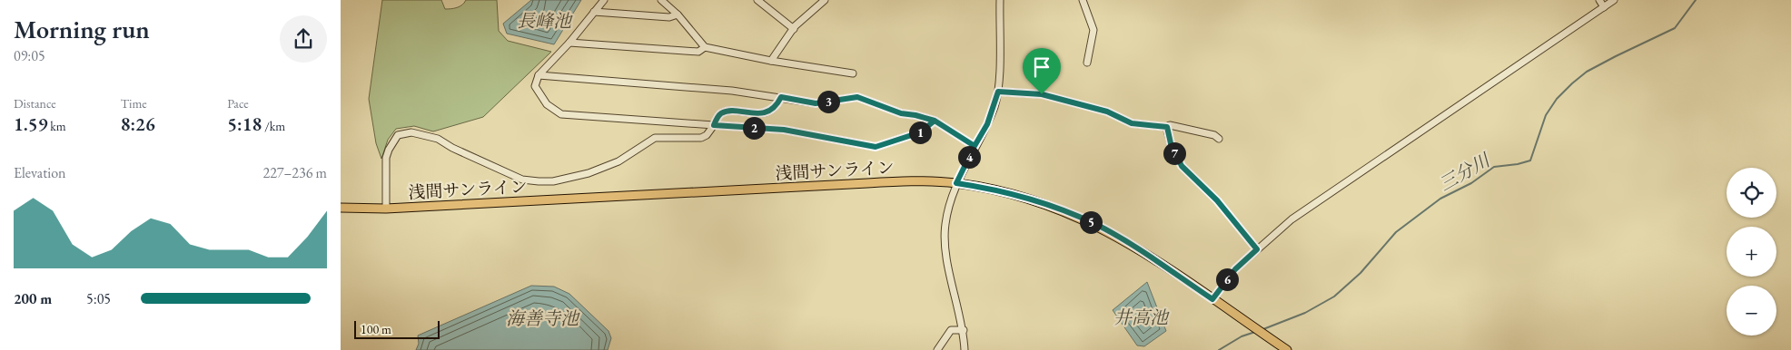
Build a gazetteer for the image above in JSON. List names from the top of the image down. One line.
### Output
{"streets":{"main road":["浅間サンライン"]},"water":["長峰池","三分川","井高池","海善寺池"],"scale_bar":"100 m","page":{"heading":["Morning run","09:05"],"stats":[["Distance","1.59 km"],["Time","8:26"],["Pace","5:18 /km"]],"pins":["3","2","1","7","4","5","6"],"chart":["Elevation","227–236 m"],"map_buttons":["+","−"],"list":[{"name":"200 m","note":"5:05"}],"scale":"100 m"}}
